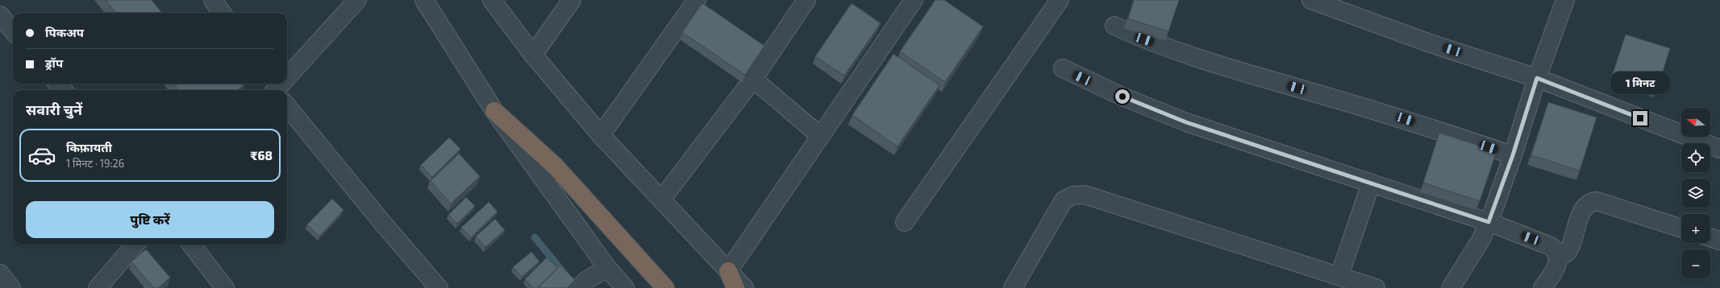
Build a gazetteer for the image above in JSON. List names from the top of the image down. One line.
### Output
{"north":"left","page":{"banner":["पिकअप","ड्रॉप"],"bubble":"1 मिनट","heading":"सवारी चुनें","map_buttons":["+","−"],"list":[{"name":"किफ़ायती","note":"1 मिनट · 19:26","value":"₹68"}],"buttons":"पुष्टि करें"}}
